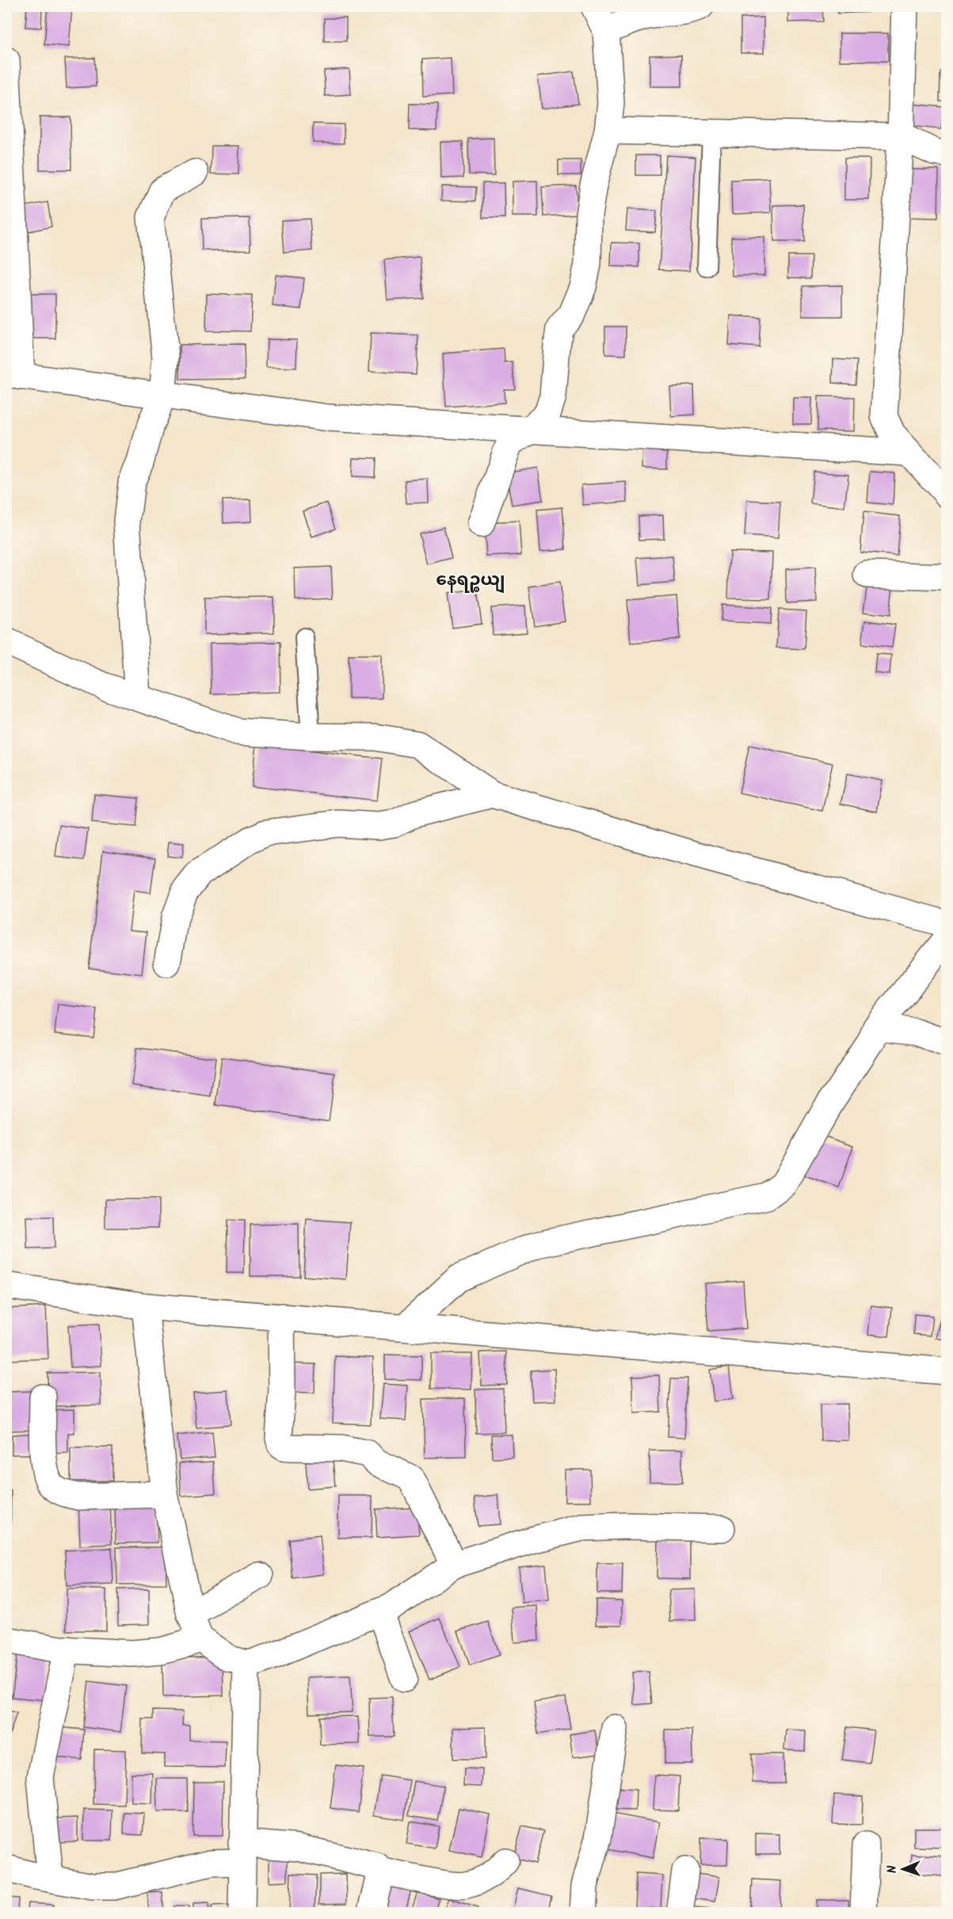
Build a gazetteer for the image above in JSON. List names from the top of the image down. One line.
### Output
{"districts":["နေရဉ္စယျ"],"north":"left"}
